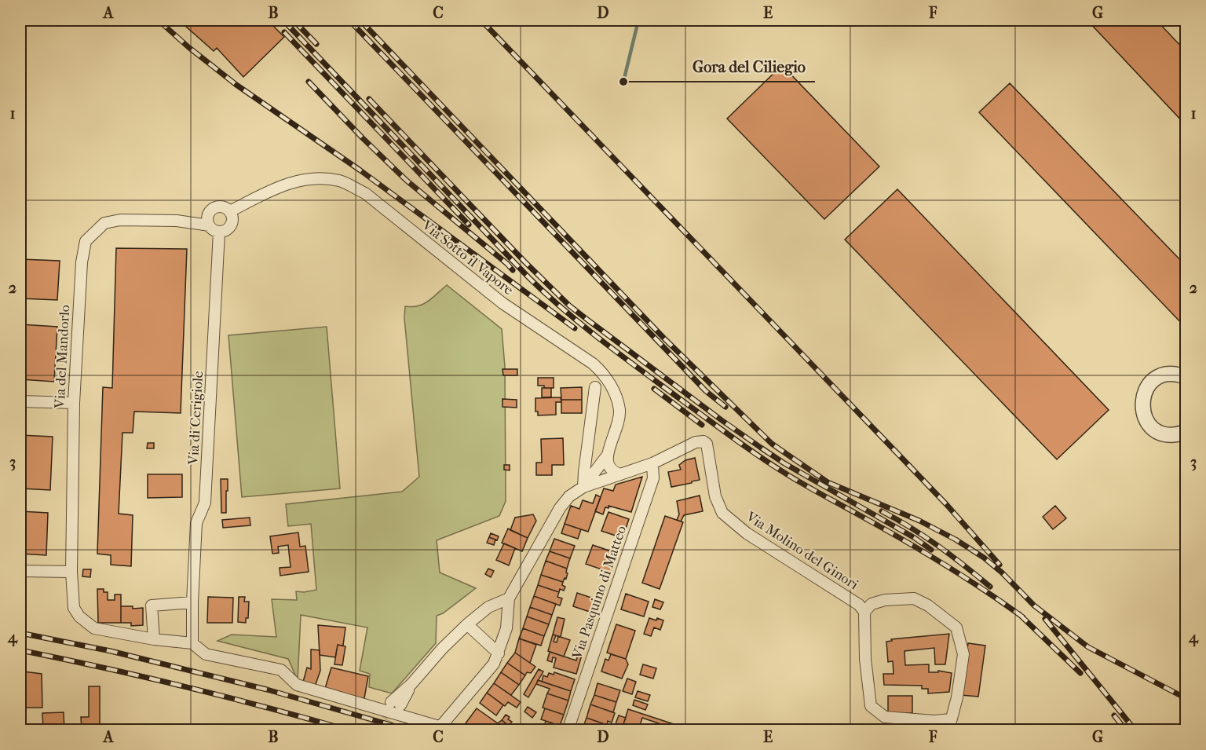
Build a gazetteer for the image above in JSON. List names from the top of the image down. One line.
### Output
{"streets":{"street":["Via Sotto il Vapore","Via del Mandorlo","Via di Cerigiole","Via Molino del Ginori","Via Pasquino di Matteo"]},"crossings":[["Via Sotto il Vapore","Via del Mandorlo"],["Via Sotto il Vapore","Via di Cerigiole"],["Via del Mandorlo","Via di Cerigiole"],["Via Molino del Ginori","Via Pasquino di Matteo"]],"places":["Gora del Ciliegio"],"grid":{"columns":["A","B","C","D","E","F","G"],"rows":["1","2","3","4"]}}
